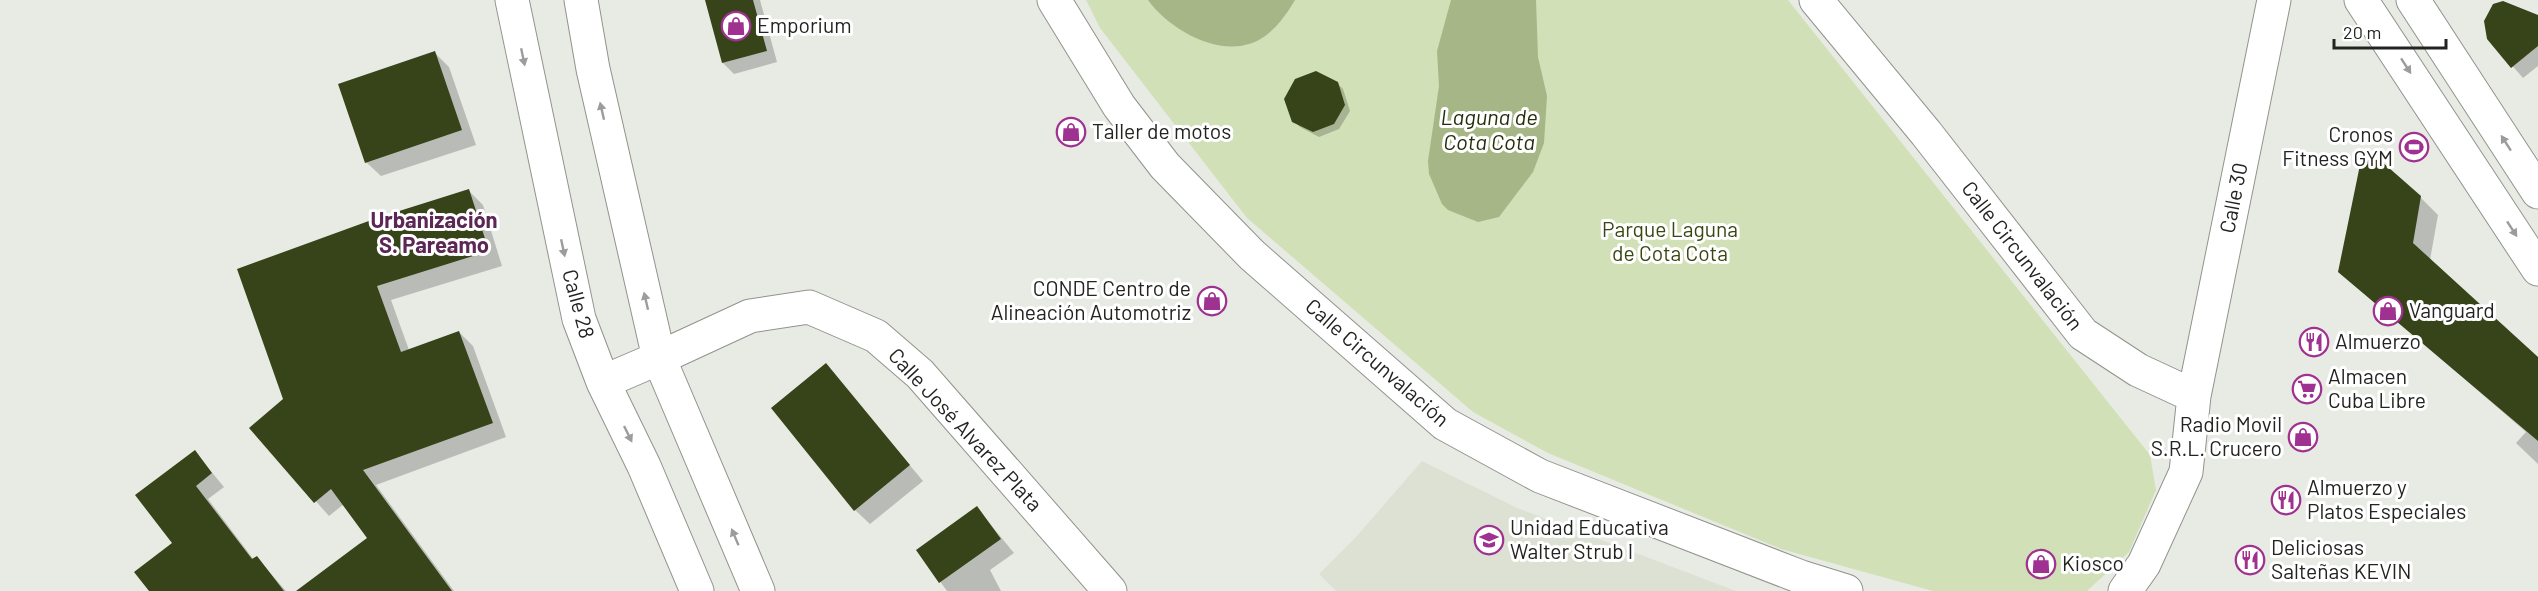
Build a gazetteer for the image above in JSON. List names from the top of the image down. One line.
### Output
{"streets":{"street":["Calle 30","Calle Circunvalación","Calle 28","Calle José Alvarez Plata"]},"crossings":[["Calle 30","Calle Circunvalación"],["Calle 28","Calle José Alvarez Plata"]],"districts":["Urbanización S. Pareamo"],"water":["Laguna de Cota Cota"],"parks":["Parque Laguna de Cota Cota"],"places":{"shop":["Emporium","Taller de motos","CONDE Centro de Alineación Automotriz","Vanguard","Radio Movil S.R.L. Crucero","Kiosco"],"sports":["Cronos Fitness GYM"],"restaurant":["Almuerzo","Almuerzo y Platos Especiales","Deliciosas Salteñas KEVIN"],"supermarket":["Almacen Cuba Libre"],"school or university":["Unidad Educativa Walter Strub I"]},"scale_bar":"20 m"}
